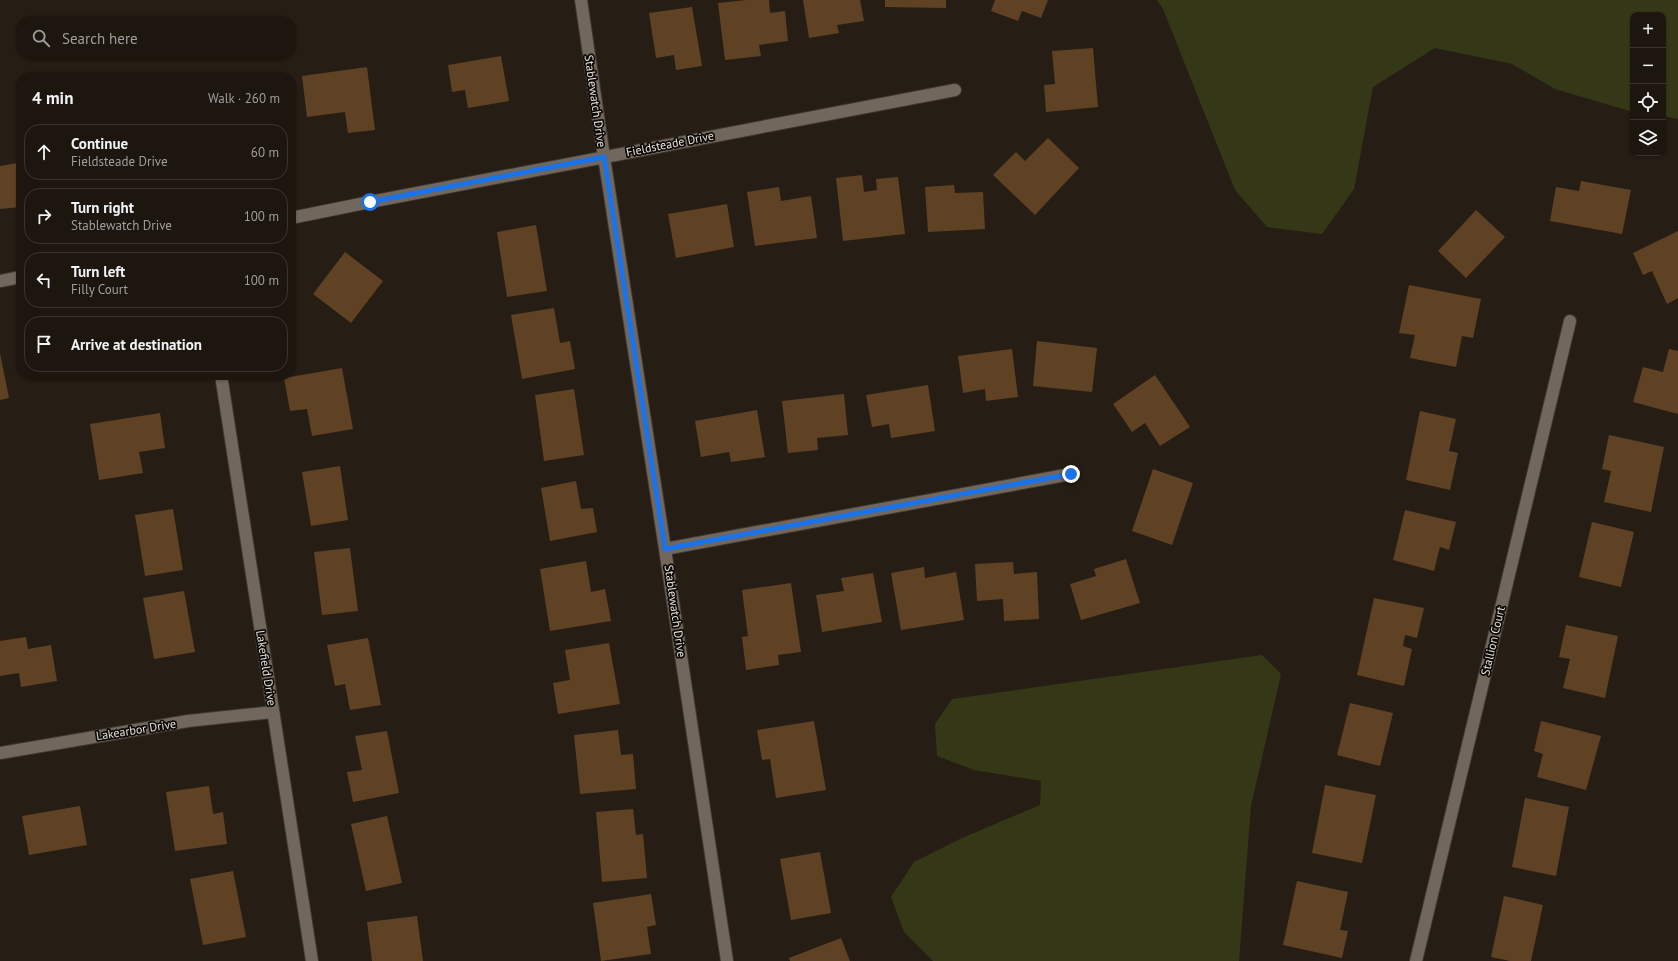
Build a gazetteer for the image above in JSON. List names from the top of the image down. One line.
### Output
{"streets":{"street":["Stablewatch Drive","Fieldsteade Drive","Stallion Court","Lakefield Drive","Lakearbor Drive"]},"crossings":[["Stablewatch Drive","Fieldsteade Drive"],["Lakefield Drive","Lakearbor Drive"]],"page":{"map_buttons":["+","−"],"search":"Search here","heading":["4 min","Walk · 260 m"],"list":[["Continue","Fieldsteade Drive","60 m"],["Turn right","Stablewatch Drive","100 m"],["Turn left","Filly Court","100 m"],"Arrive at destination"]}}
